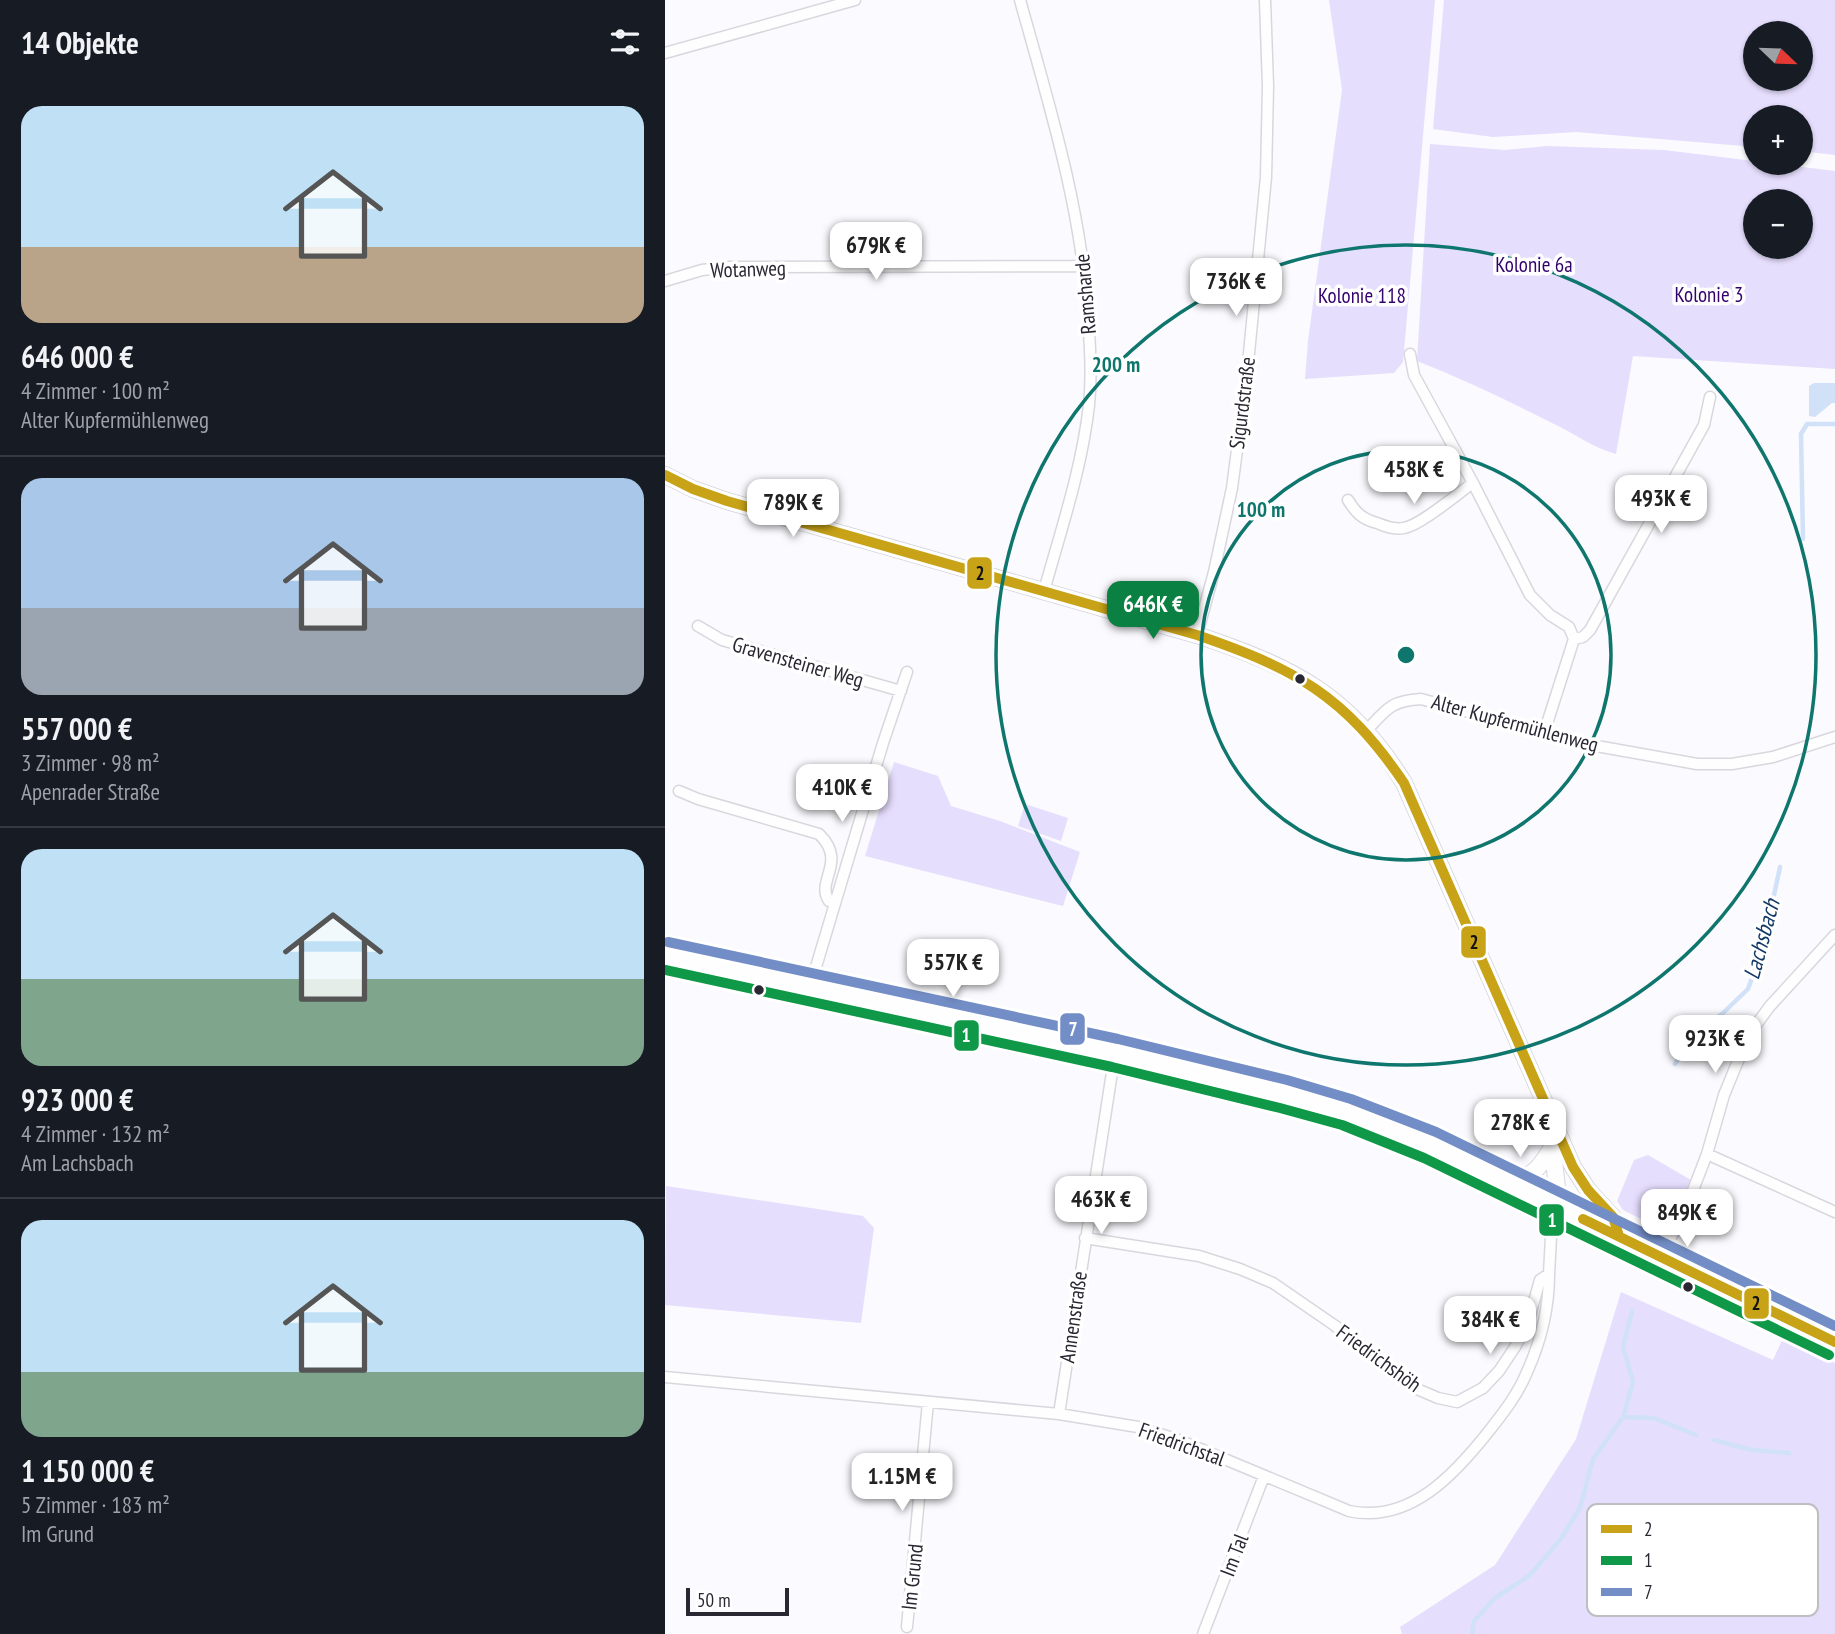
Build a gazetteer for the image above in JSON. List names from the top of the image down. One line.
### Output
{"streets":{"street":["Wotanweg","Ramsharde","Sigurdstraße","Gravensteiner Weg","Alter Kupfermühlenweg","Annenstraße","Friedrichshöh","Friedrichstal","Im Tal","Im Grund"]},"crossings":[["Wotanweg","Ramsharde"],["Annenstraße","Friedrichshöh"],["Annenstraße","Friedrichstal"],["Friedrichshöh","Friedrichstal"],["Friedrichstal","Im Tal"],["Friedrichstal","Im Grund"]],"water":["Lachsbach"],"parks":["Kolonie 6a","Kolonie 3","Kolonie 118"],"lines":["transit line 2","transit line 7","transit line 1"],"legend":["2","1","7"],"scale_bar":"50 m","north":"bottom right","page":{"heading":"14 Objekte","map_buttons":["+","−"],"list":[{"name":"646 000 €","note":"4 Zimmer · 100 m² · Alter Kupfermühlenweg"},{"name":"557 000 €","note":"3 Zimmer · 98 m² · Apenrader Straße"},{"name":"923 000 €","note":"4 Zimmer · 132 m² · Am Lachsbach"},{"name":"1 150 000 €","note":"5 Zimmer · 183 m² · Im Grund"}],"price":["679K €","736K €","458K €","493K €","789K €","646K €","410K €","557K €","923K €","278K €","463K €","849K €","384K €","1.15M €"],"scale":"50 m"},"rings":["200 m","100 m"]}
